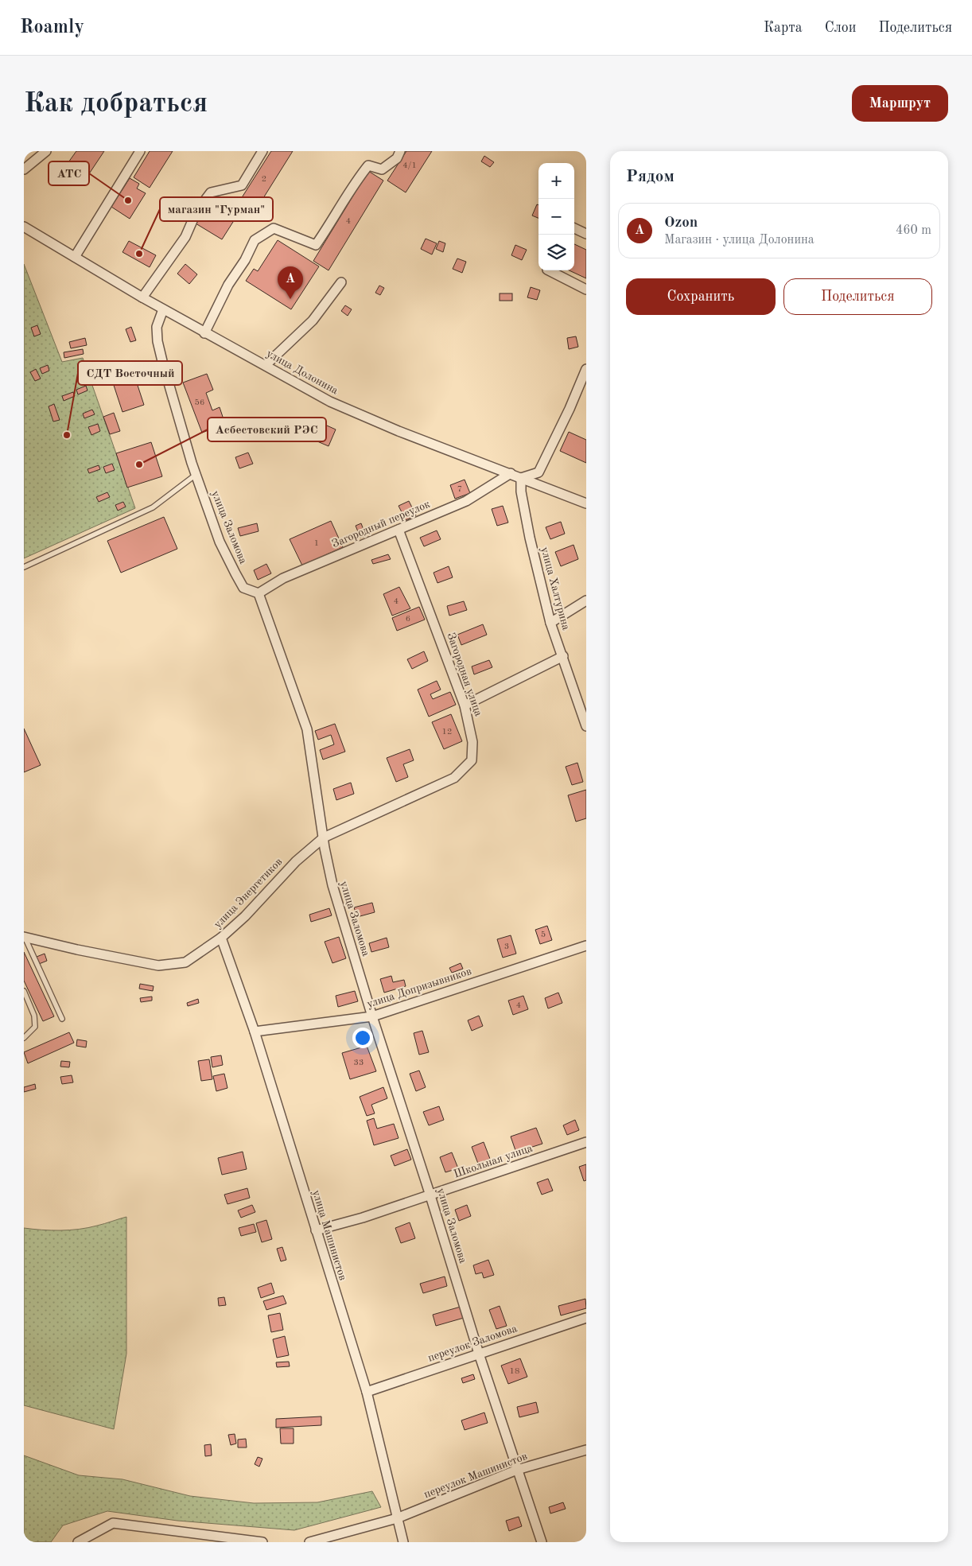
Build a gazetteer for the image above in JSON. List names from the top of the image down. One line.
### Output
{"streets":{"street":["улица Долонина","Загородный переулок","улица Заломова","улица Халтурина","Загородная улица","улица Энергетиков","улица Допризывников","Школьная улица","улица Машинистов","переулок Заломова","переулок Машинистов"]},"crossings":[["улица Долонина","Загородный переулок"],["улица Долонина","улица Заломова"],["улица Долонина","улица Халтурина"],["Загородный переулок","улица Заломова"],["Загородный переулок","Загородная улица"],["улица Заломова","Загородная улица"],["улица Заломова","улица Энергетиков"],["улица Заломова","улица Допризывников"],["улица Заломова","Школьная улица"],["улица Заломова","переулок Заломова"],["улица Заломова","переулок Машинистов"],["Загородная улица","улица Энергетиков"],["улица Энергетиков","улица Машинистов"],["улица Допризывников","улица Машинистов"],["Школьная улица","улица Машинистов"],["улица Машинистов","переулок Заломова"],["улица Машинистов","переулок Машинистов"]],"places":["АТС","магазин \"Гурман\"","СДТ Восточный","Асбестовский РЭС"],"house_numbers":["4/1","2","4","56","7","1","4","6","12","5","3","4","33","18"],"page":{"header":"Roamly","nav":["Карта","Слои","Поделиться"],"buttons":["Маршрут",["Сохранить","Поделиться"]],"title":"Как добраться","heading":"Рядом","map_buttons":["+","−"],"list":[{"mark":"A","name":"Ozon","note":"Магазин · улица Долонина","value":"460 m"}],"pins":"A"}}
